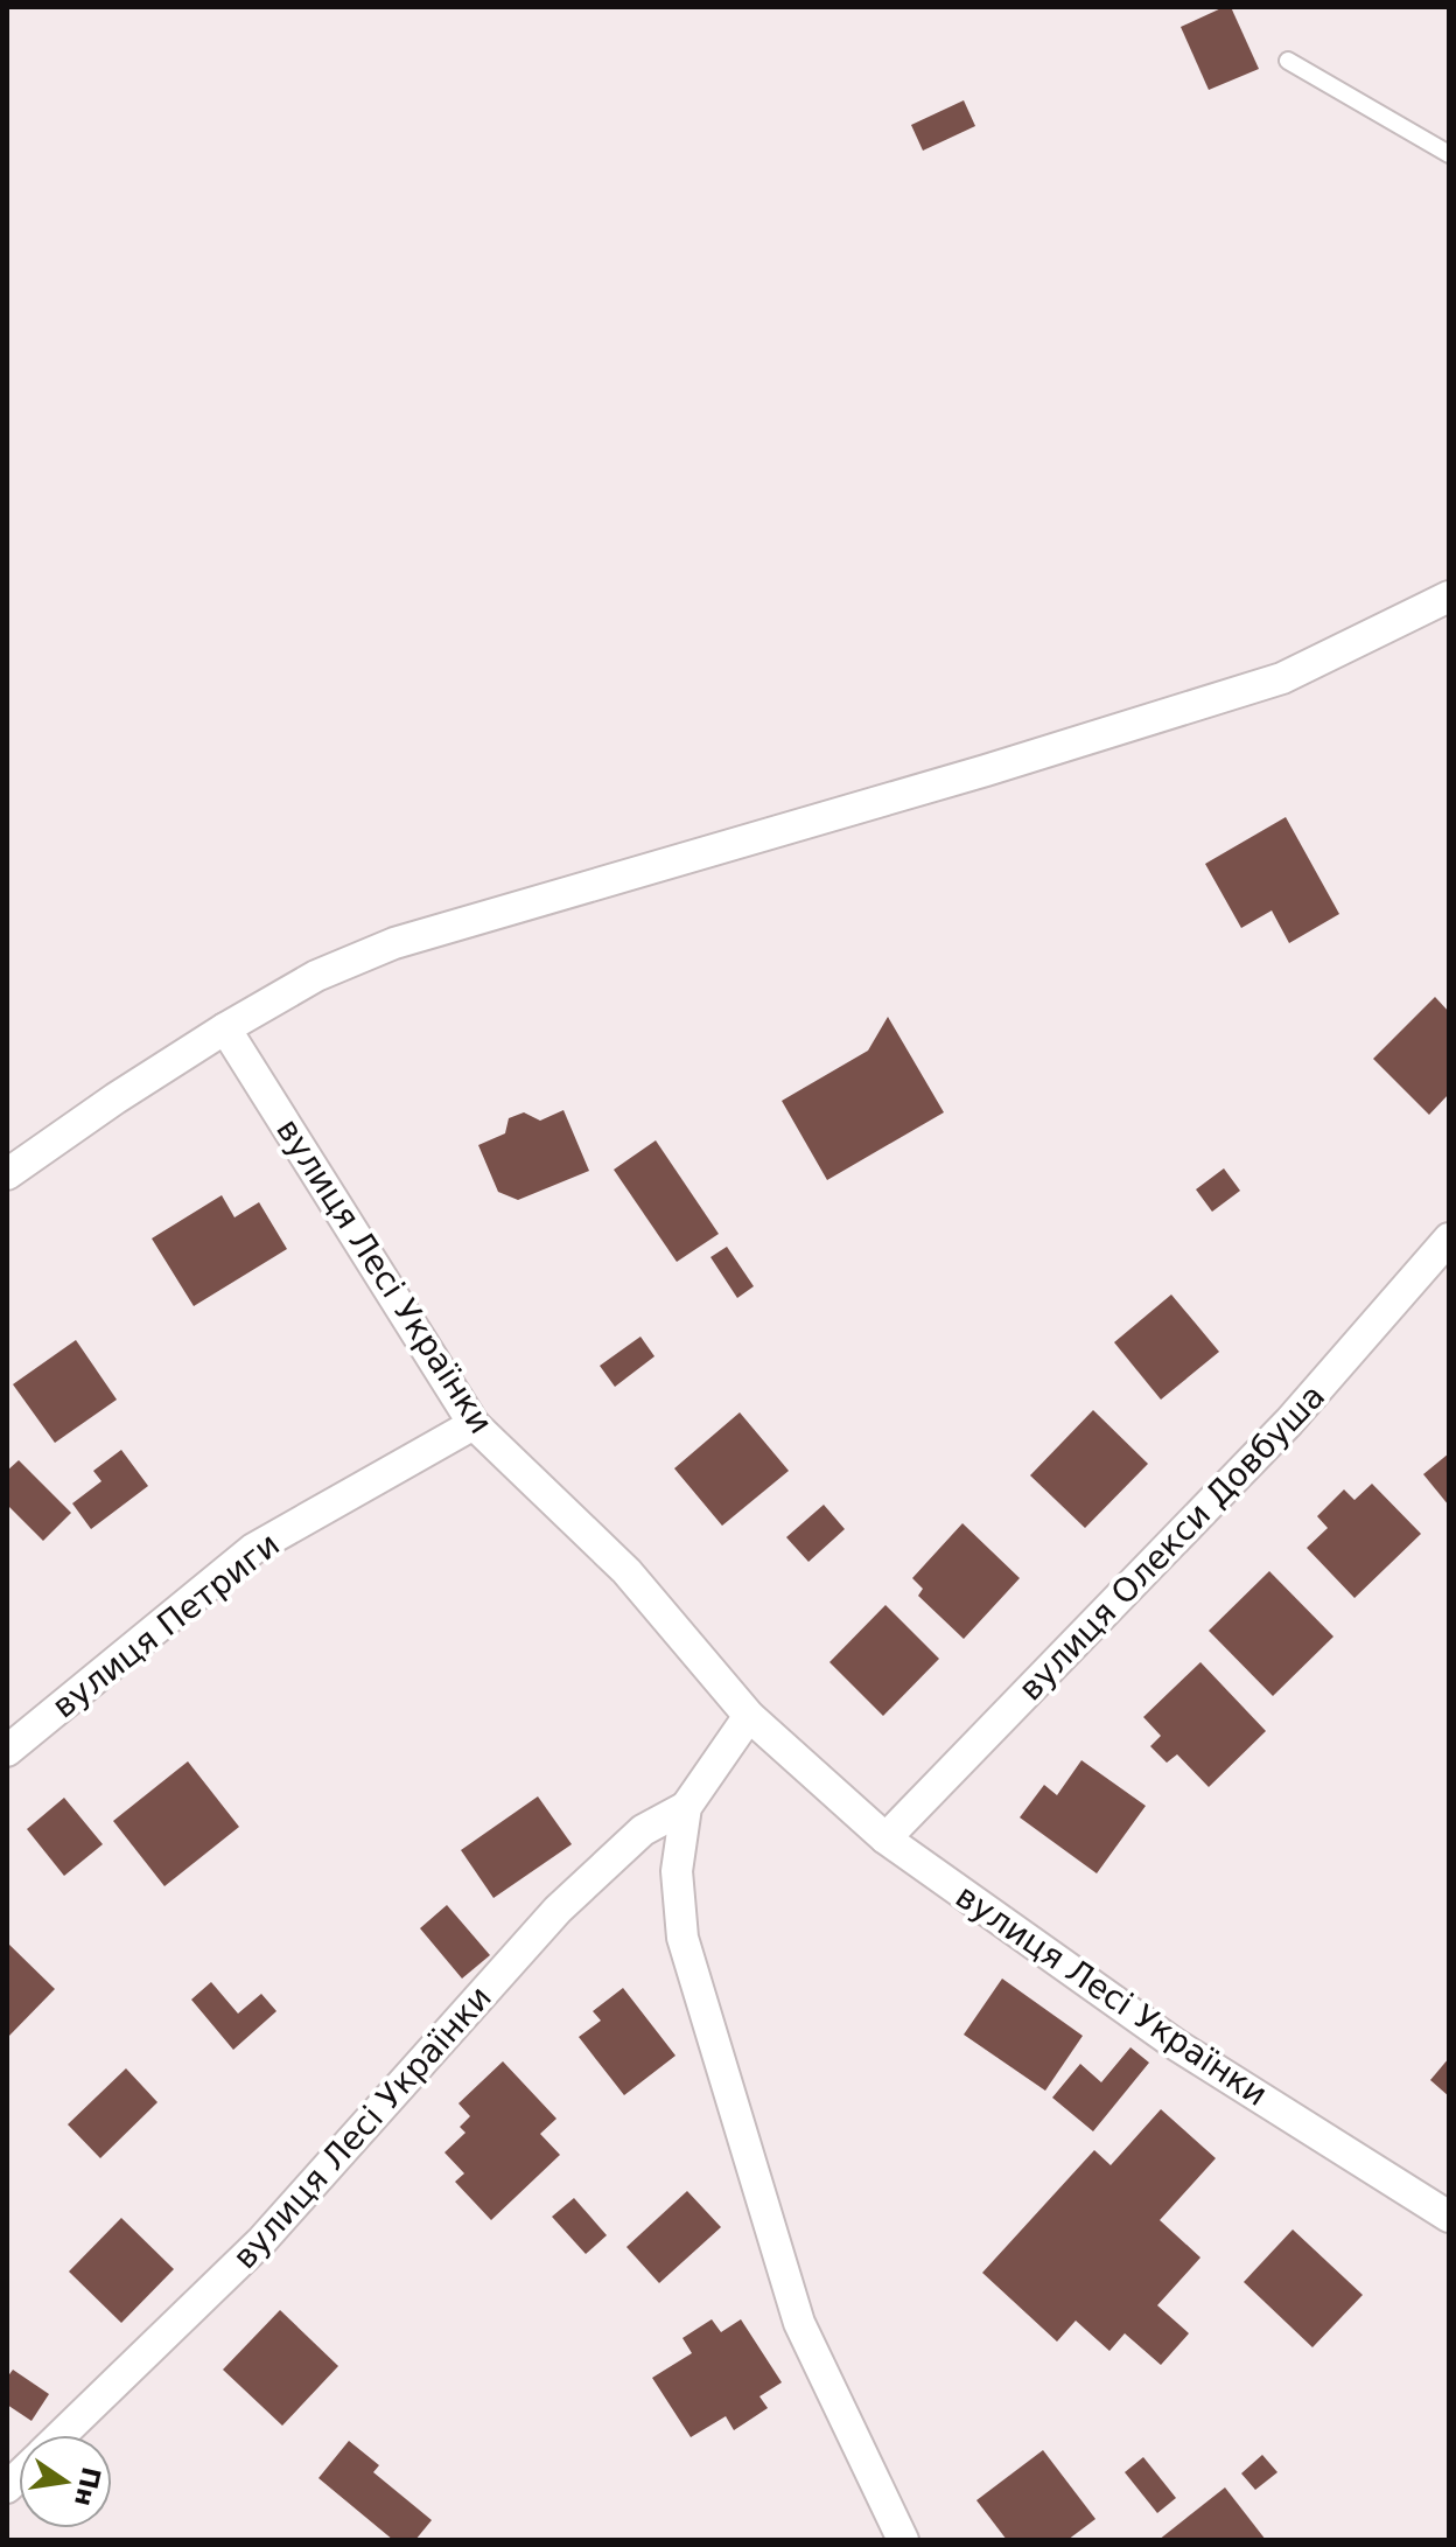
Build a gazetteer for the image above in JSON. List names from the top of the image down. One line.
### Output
{"streets":{"street":["вулиця Лесі Українки","вулиця Олекси Довбуша","вулиця Петриги"]},"crossings":[["вулиця Лесі Українки","вулиця Олекси Довбуша"],["вулиця Лесі Українки","вулиця Петриги"]],"north":"right"}
